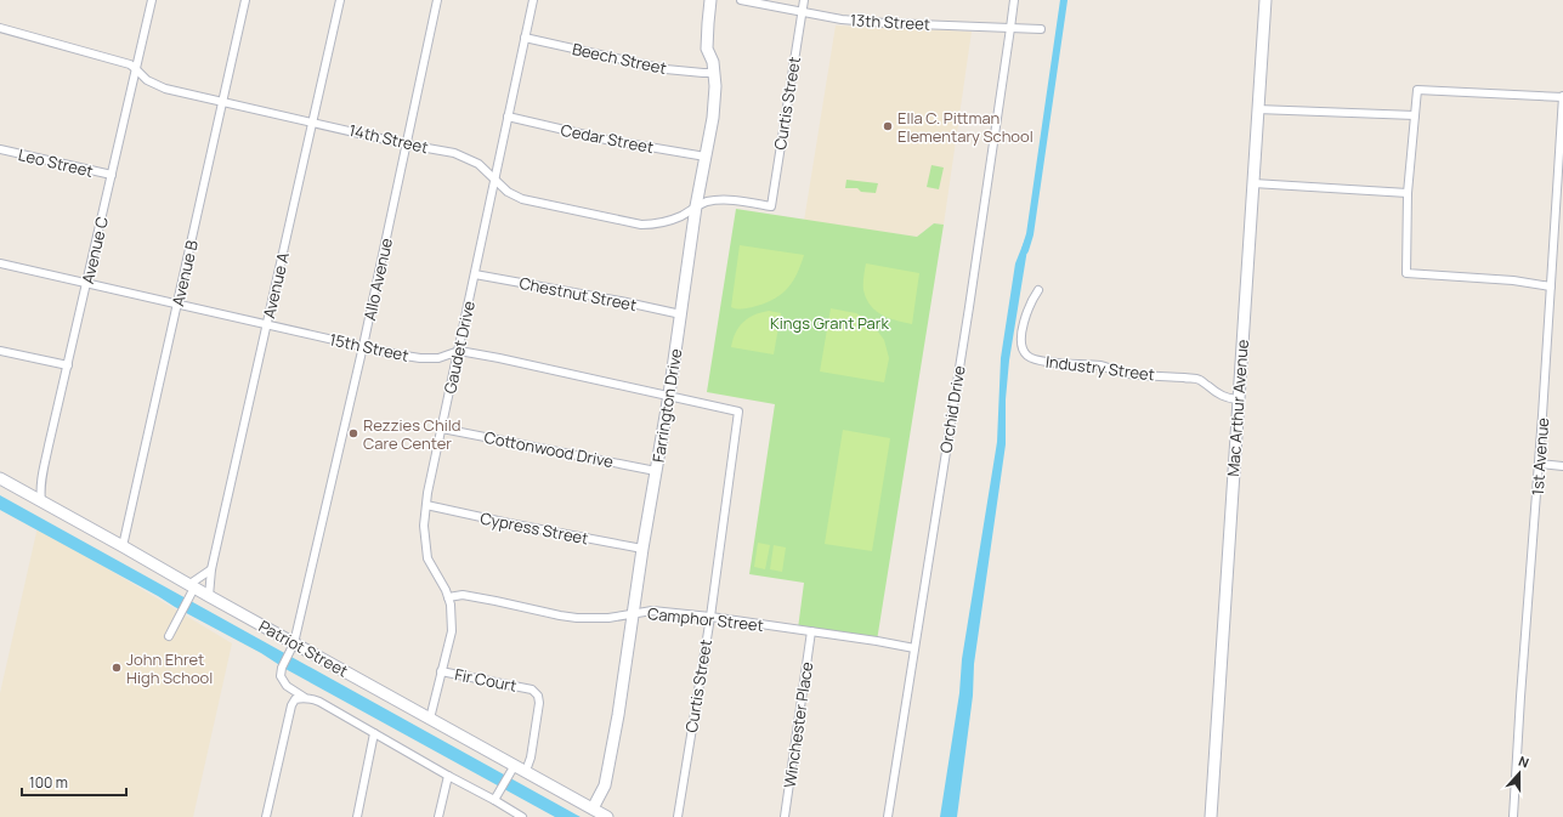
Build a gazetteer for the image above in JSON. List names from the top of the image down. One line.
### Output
{"streets":{"street":["13th Street","Beech Street","Curtis Street","14th Street","Cedar Street","Leo Street","Avenue C","Avenue B","Allo Avenue","Avenue A","Chestnut Street","15th Street","Gaudet Drive","Industry Street","Farrington Drive","Mac Arthur Avenue","Orchid Drive","Cottonwood Drive","1st Avenue","Cypress Street","Camphor Street","Patriot Street","Fir Court","Winchester Place"]},"crossings":[["13th Street","Curtis Street"],["13th Street","Orchid Drive"],["Beech Street","Gaudet Drive"],["Beech Street","Farrington Drive"],["Curtis Street","14th Street"],["Curtis Street","15th Street"],["Curtis Street","Camphor Street"],["14th Street","Avenue C"],["14th Street","Avenue B"],["14th Street","Allo Avenue"],["14th Street","Avenue A"],["14th Street","Gaudet Drive"],["14th Street","Farrington Drive"],["Cedar Street","Gaudet Drive"],["Cedar Street","Farrington Drive"],["Leo Street","Avenue C"],["Avenue C","15th Street"],["Avenue C","Patriot Street"],["Avenue B","15th Street"],["Avenue B","Patriot Street"],["Allo Avenue","15th Street"],["Allo Avenue","Patriot Street"],["Avenue A","15th Street"],["Avenue A","Patriot Street"],["Chestnut Street","Gaudet Drive"],["Chestnut Street","Farrington Drive"],["15th Street","Gaudet Drive"],["15th Street","Farrington Drive"],["Gaudet Drive","Cottonwood Drive"],["Gaudet Drive","Cypress Street"],["Gaudet Drive","Camphor Street"],["Gaudet Drive","Patriot Street"],["Gaudet Drive","Fir Court"],["Industry Street","Mac Arthur Avenue"],["Farrington Drive","Cottonwood Drive"],["Farrington Drive","Cypress Street"],["Farrington Drive","Camphor Street"],["Farrington Drive","Patriot Street"],["Orchid Drive","Camphor Street"],["Camphor Street","Winchester Place"],["Patriot Street","Fir Court"]],"parks":["Kings Grant Park"],"places":["Ella C. Pittman Elementary School","Rezzies Child Care Center","John Ehret High School"],"scale_bar":"100 m","north":"top"}
